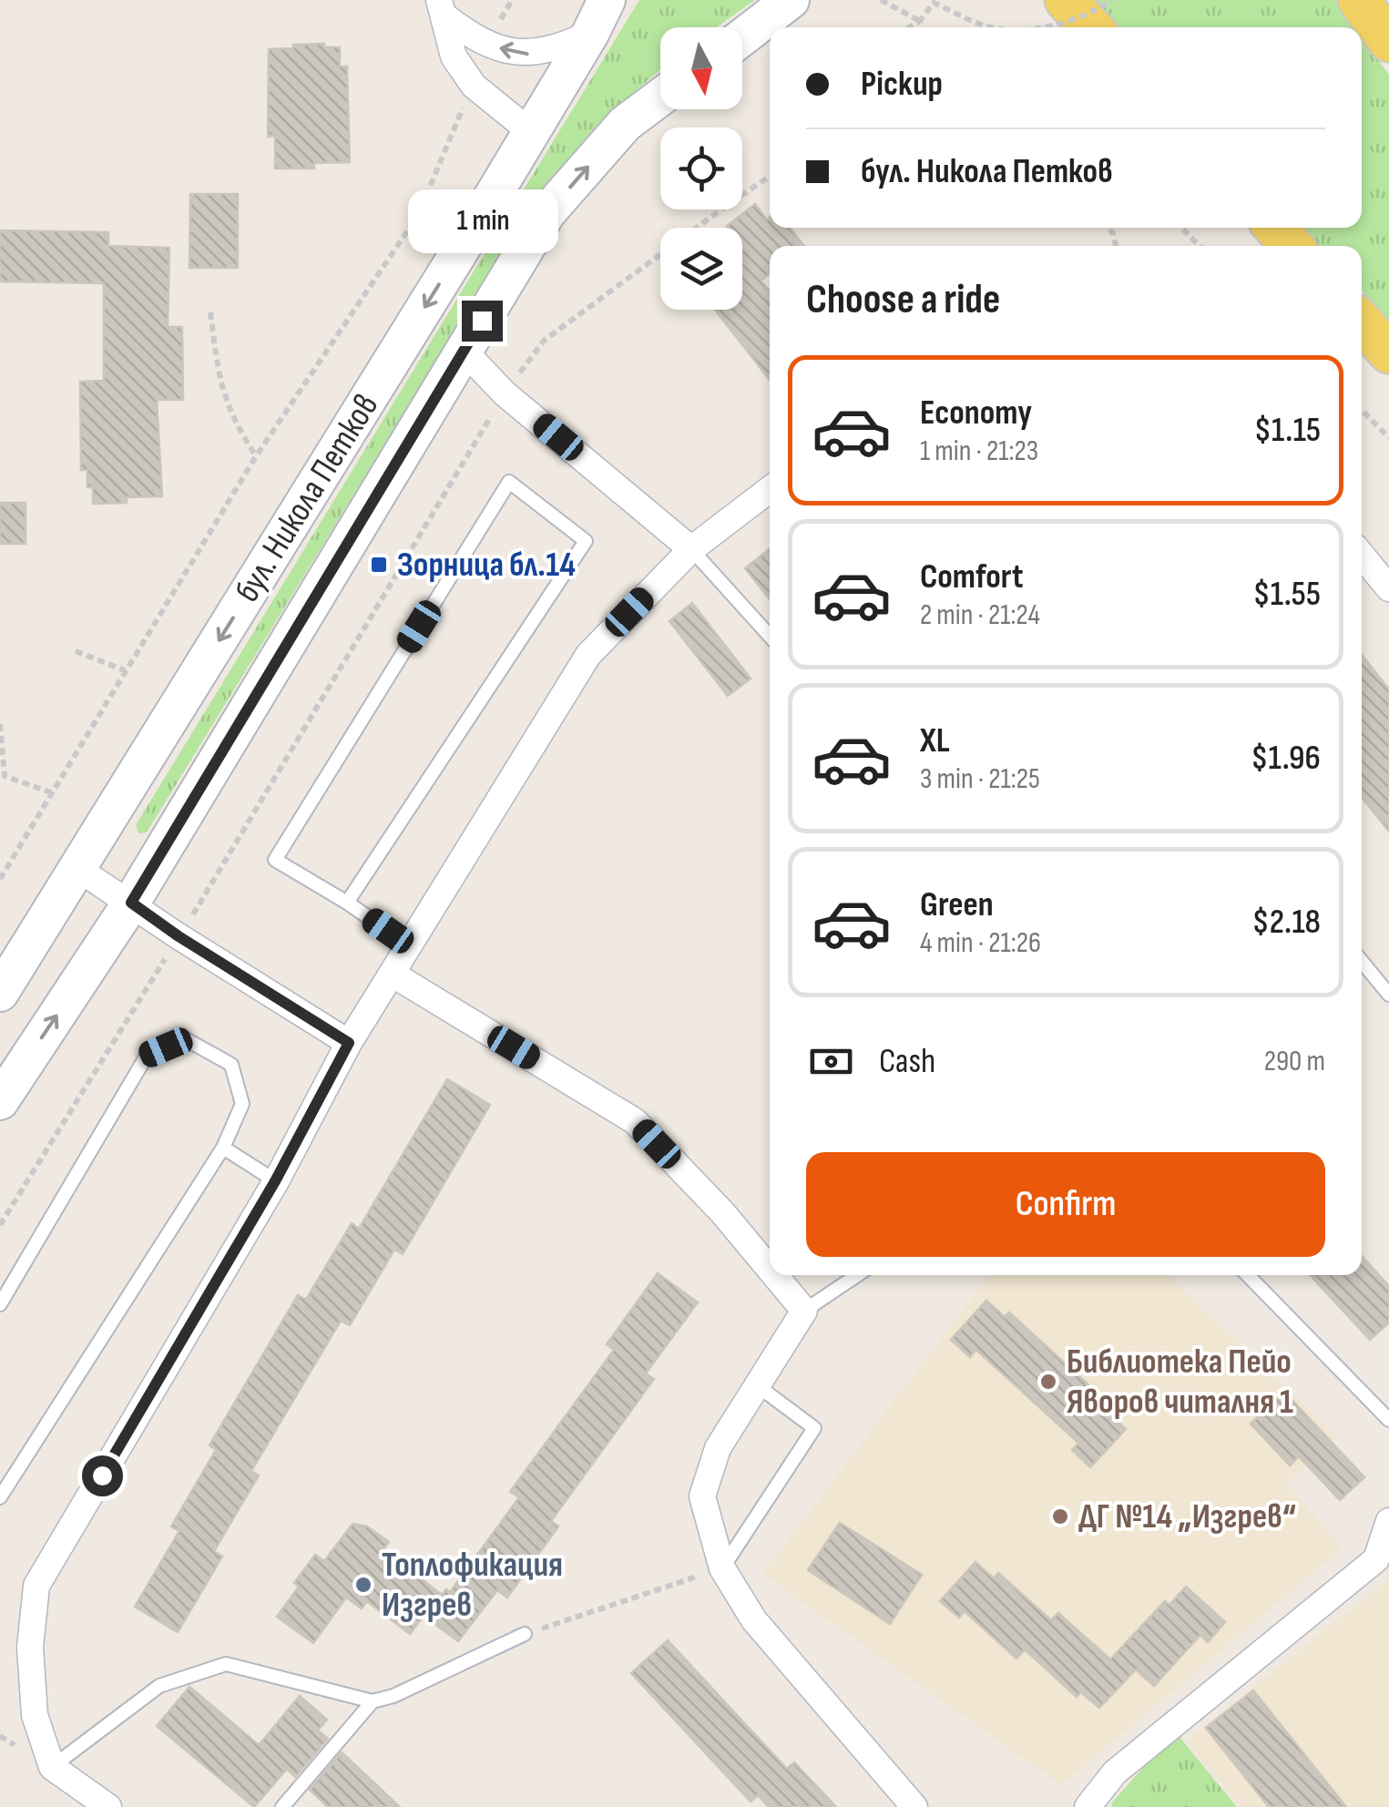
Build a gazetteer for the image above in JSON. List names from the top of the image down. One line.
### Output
{"streets":{"main road":["бул. Никола Петков"]},"places":{"transit":["Зорница бл.14"],"other":["Библиотека Пейо Яворов читалня 1","ДГ №14 „Изгрев“","Топлофикация Изгрев"]},"north":"bottom","page":{"banner":["Pickup","бул. Никола Петков"],"bubble":"1 min","heading":"Choose a ride","list":[{"name":"Economy","note":"1 min · 21:23","value":"$1.15"},{"name":"Comfort","note":"2 min · 21:24","value":"$1.55"},{"name":"XL","note":"3 min · 21:25","value":"$1.96"},{"name":"Green","note":"4 min · 21:26","value":"$2.18"}],"pay":["Cash","290 m"],"buttons":"Confirm"}}
